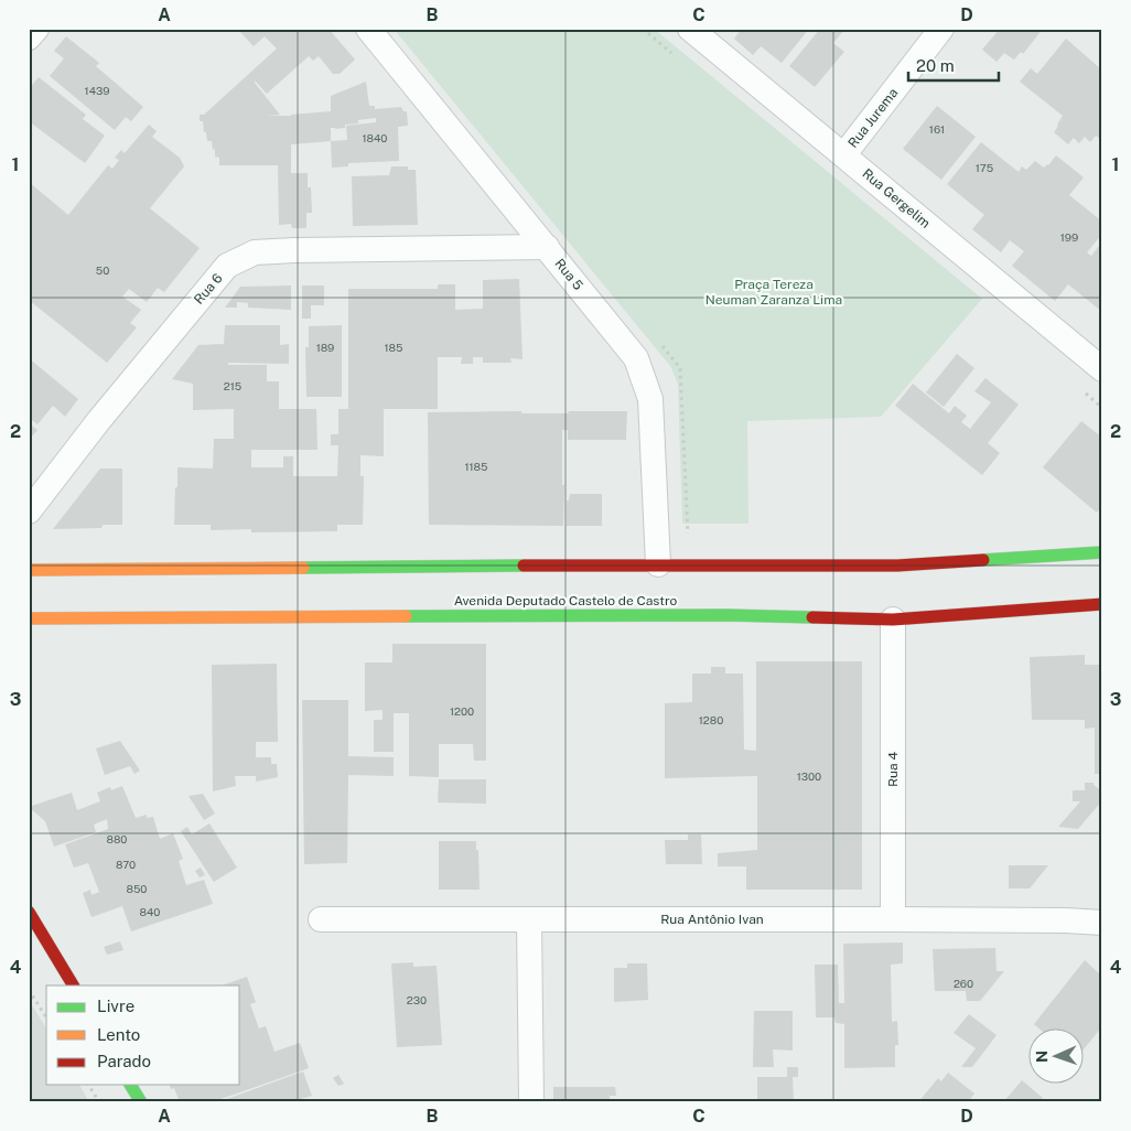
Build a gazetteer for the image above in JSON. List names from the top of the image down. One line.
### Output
{"streets":{"main road":["Avenida Deputado Castelo de Castro"],"street":["Rua Jurema","Rua Gergelim","Rua 5","Rua 6","Rua 4","Rua Antônio Ivan"]},"crossings":[["Rua Jurema","Rua Gergelim"],["Rua 5","Rua 6"],["Avenida Deputado Castelo de Castro","Rua 4"],["Rua 4","Rua Antônio Ivan"]],"parks":["Praça Tereza Neuman Zaranza Lima"],"house_numbers":["1439","161","1840","175","199","50","189","185","215","1185","1200","1280","1300","880","870","850","840","260","230"],"legend":["Livre","Lento","Parado"],"scale_bar":"20 m","north":"left","grid":{"columns":["A","B","C","D"],"rows":["1","2","3","4"]}}
